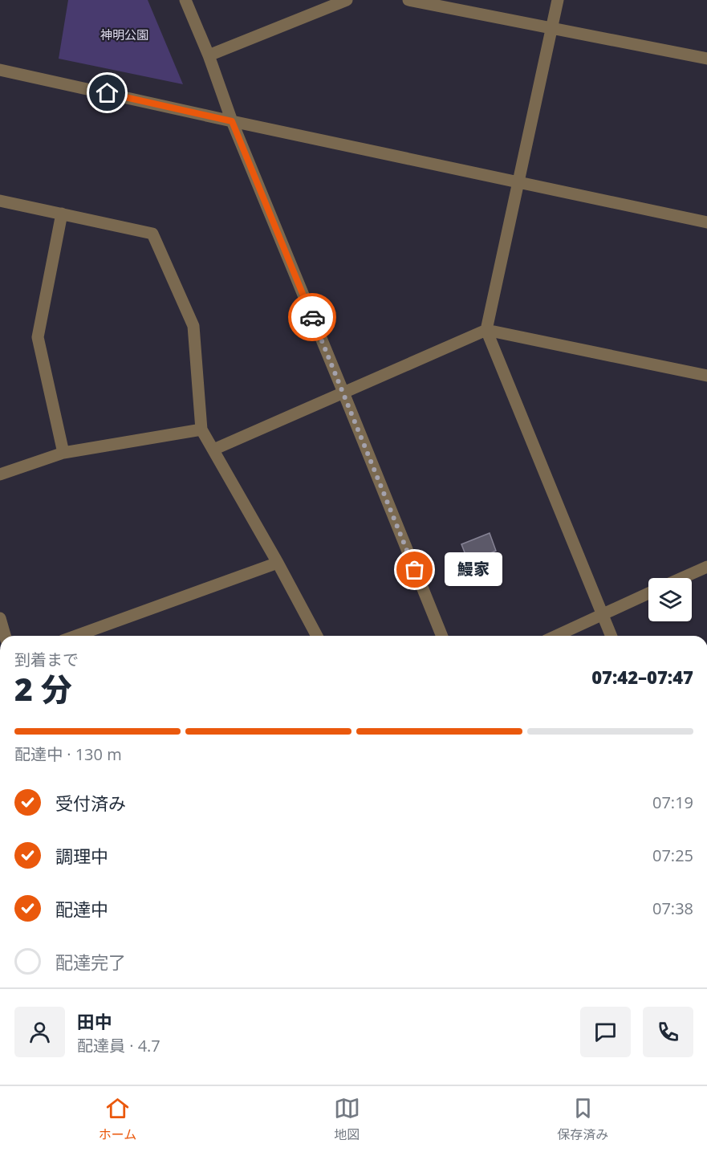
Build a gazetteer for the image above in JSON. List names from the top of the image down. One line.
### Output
{"parks":["神明公園"],"places":["鰻家"],"page":{"bubble":"鰻家","heading":["2 分","到着まで","07:42–07:47"],"panel":["田中","配達員 · 4.7"],"bar":"配達中 · 130 m","list":[["受付済み","07:19"],["調理中","07:25"],["配達中","07:38"],"配達完了"],"tabs":["ホーム","地図","保存済み"]}}
